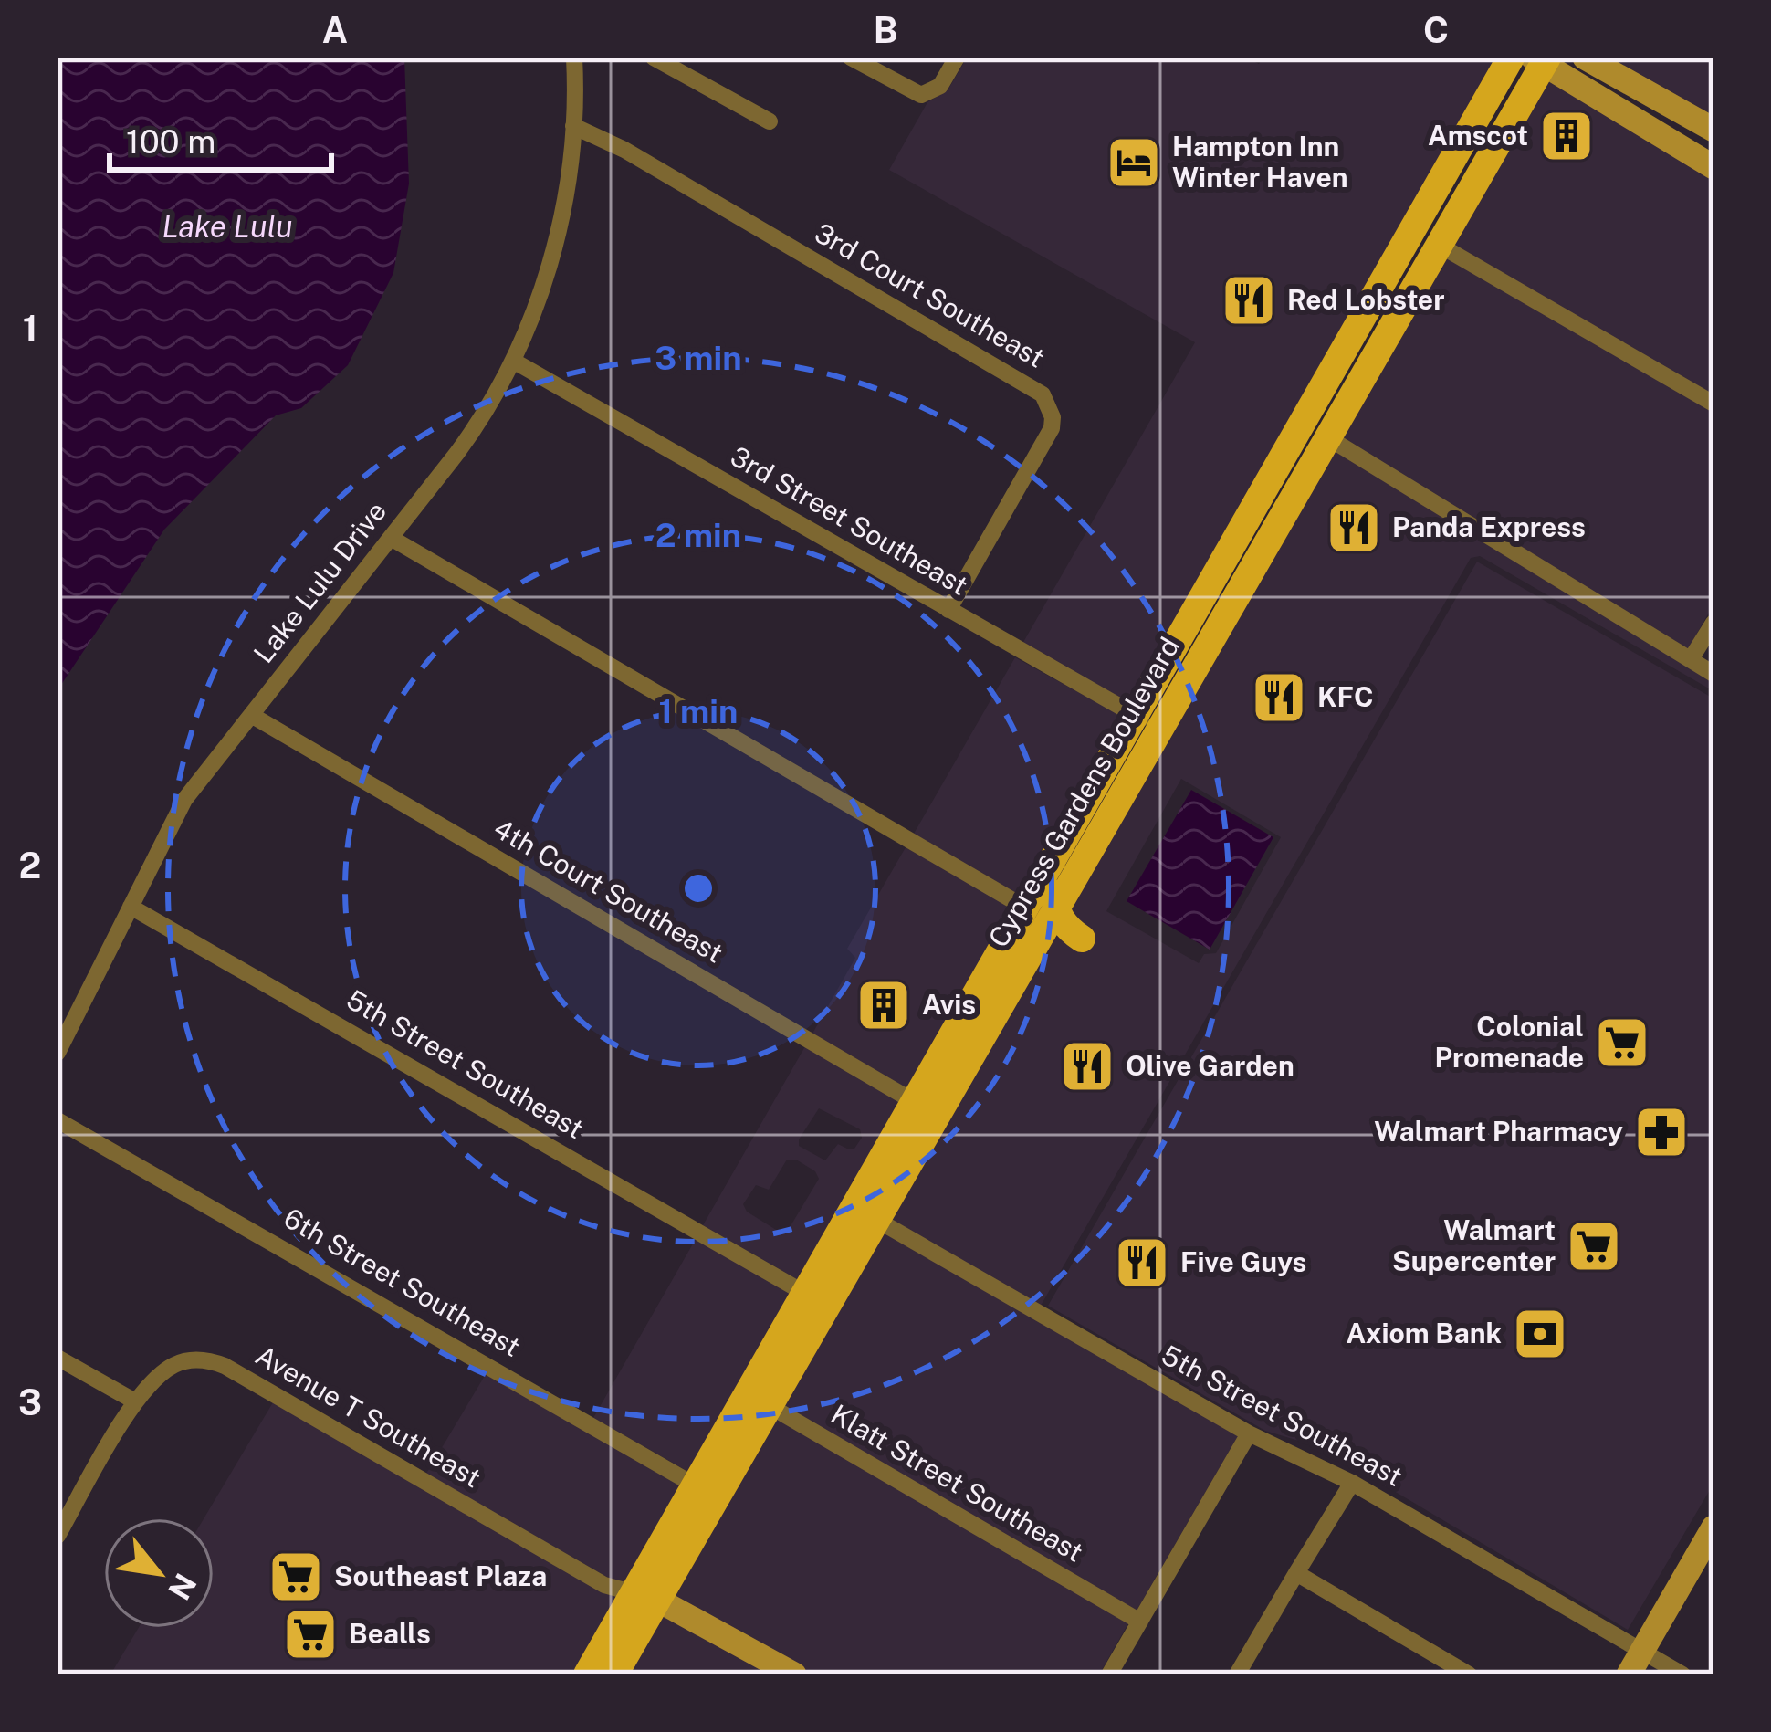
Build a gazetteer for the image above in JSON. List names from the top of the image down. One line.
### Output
{"streets":{"main road":["Cypress Gardens Boulevard"],"street":["3rd Court Southeast","3rd Street Southeast","Lake Lulu Drive","4th Court Southeast","5th Street Southeast","6th Street Southeast","Avenue T Southeast","Klatt Street Southeast"]},"crossings":[["3rd Court Southeast","3rd Street Southeast"],["3rd Court Southeast","Lake Lulu Drive"],["3rd Street Southeast","Lake Lulu Drive"],["3rd Street Southeast","Cypress Gardens Boulevard"],["Lake Lulu Drive","4th Court Southeast"],["Lake Lulu Drive","5th Street Southeast"],["Cypress Gardens Boulevard","4th Court Southeast"],["Cypress Gardens Boulevard","5th Street Southeast"],["Cypress Gardens Boulevard","6th Street Southeast"],["Cypress Gardens Boulevard","Avenue T Southeast"],["Cypress Gardens Boulevard","Klatt Street Southeast"]],"water":["Lake Lulu"],"places":{"building":["Amscot","Avis"],"hotel":["Hampton Inn Winter Haven"],"restaurant":["Red Lobster","Panda Express","KFC","Olive Garden","Five Guys"],"supermarket":["Colonial Promenade","Walmart Supercenter","Southeast Plaza","Bealls"],"pharmacy":["Walmart Pharmacy"],"bank":["Axiom Bank"]},"scale_bar":"100 m","north":"bottom right","grid":{"columns":["A","B","C"],"rows":["1","2","3"]},"rings":["3 min","2 min","1 min"]}
